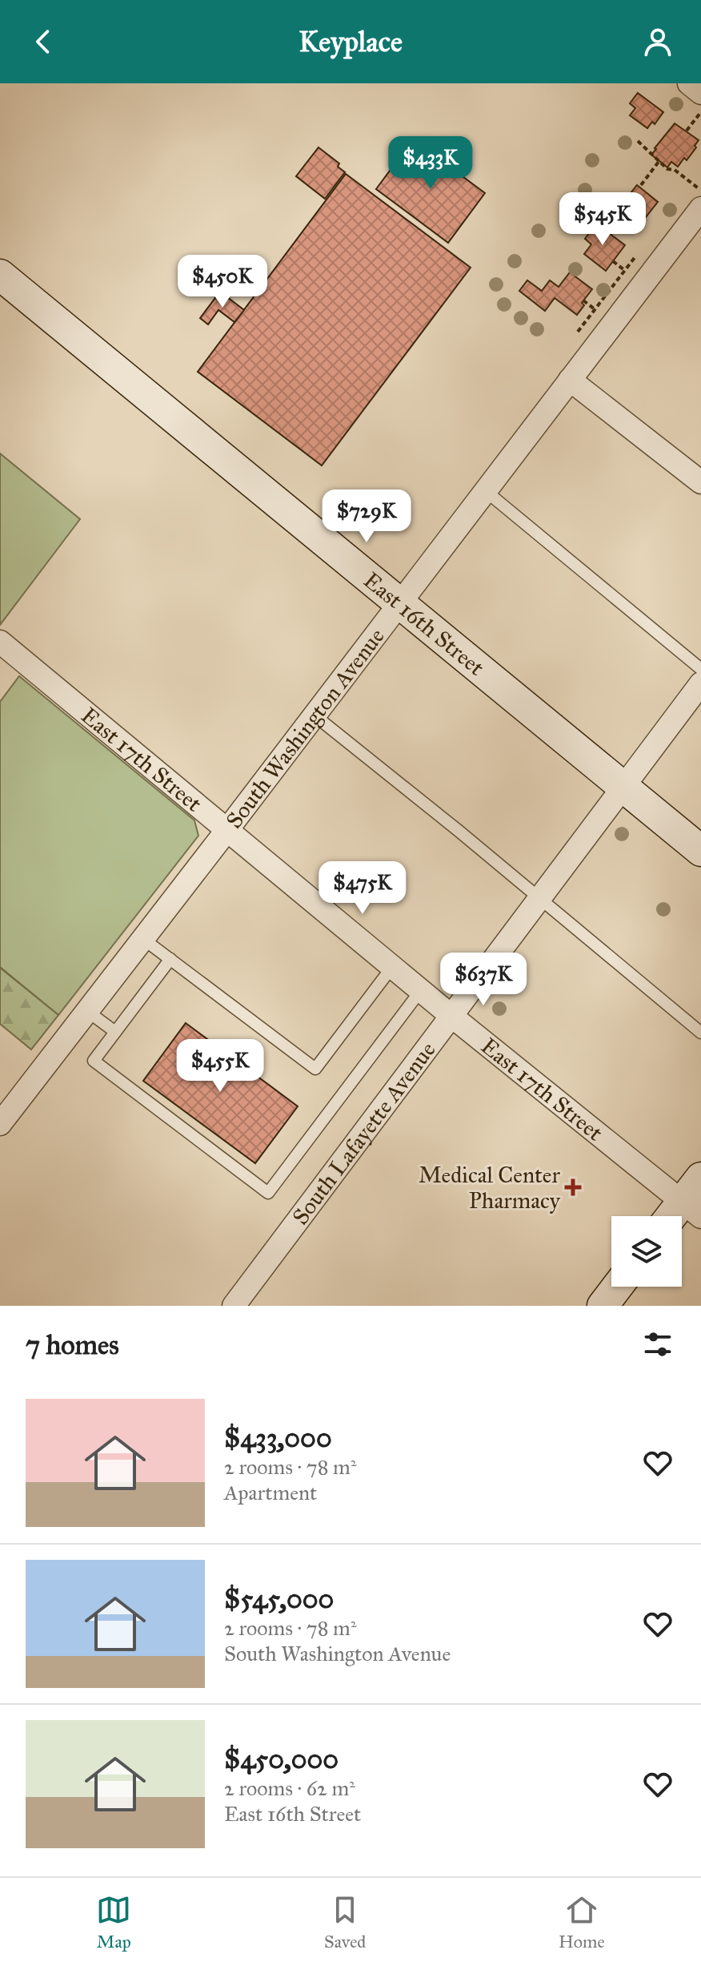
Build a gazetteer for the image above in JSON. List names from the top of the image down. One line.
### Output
{"streets":{"main road":["East 16th Street"],"street":["South Washington Avenue","East 17th Street","South Lafayette Avenue"]},"crossings":[["East 16th Street","South Washington Avenue"],["East 16th Street","South Lafayette Avenue"],["South Washington Avenue","East 17th Street"],["East 17th Street","South Lafayette Avenue"]],"places":{"health":["Medical Center Pharmacy"]},"page":{"header":"Keyplace","price":["$433K","$545K","$450K","$729K","$475K","$637K","$455K"],"heading":"7 homes","list":[{"name":"$433,000","note":"2 rooms · 78 m² · Apartment"},{"name":"$545,000","note":"2 rooms · 78 m² · South Washington Avenue"},{"name":"$450,000","note":"2 rooms · 62 m² · East 16th Street"}],"tabs":["Map","Saved","Home"]}}
